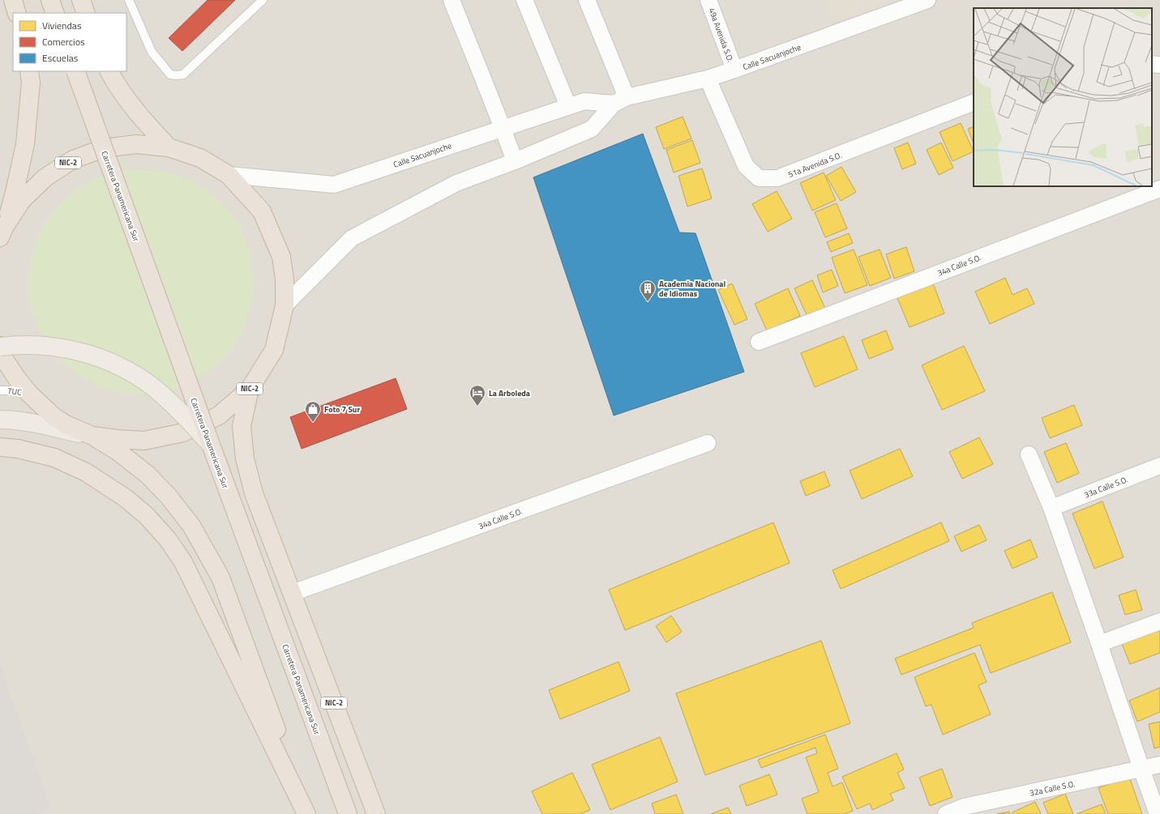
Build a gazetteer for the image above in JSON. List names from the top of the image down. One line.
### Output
{"streets":{"highway":["NIC-2","Carretera Panamericana Sur"],"street":["49a Avenida S.O.","Calle Sacuanjoche","51a Avenida S.O.","34a Calle S.O.","33a Calle S.O.","32a Calle S.O."],"lane":["TUC"]},"crossings":[["49a Avenida S.O.","Calle Sacuanjoche"],["Calle Sacuanjoche","NIC-2"],["Calle Sacuanjoche","51a Avenida S.O."],["NIC-2","34a Calle S.O."],["NIC-2","TUC"]],"places":{"building":["Academia Nacional de Idiomas"],"hotel":["La Arboleda"],"shop":["Foto 7 Sur"]},"legend":["Viviendas","Comercios","Escuelas"]}
